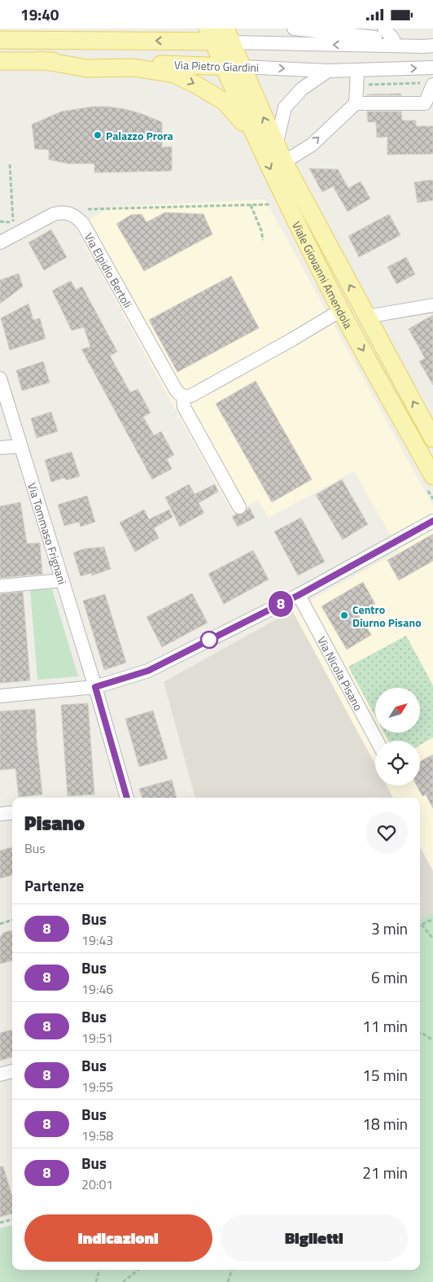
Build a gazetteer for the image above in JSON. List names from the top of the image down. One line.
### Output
{"streets":{"main road":["Via Pietro Giardini","Viale Giovanni Amendola"],"street":["Via Elpidio Bertoli","Via Tommaso Frignani","Via Nicola Pisano"]},"crossings":[["Via Pietro Giardini","Viale Giovanni Amendola"]],"places":["Palazzo Prora","Centro Diurno Pisano"],"lines":["bus line 8"],"north":"top right","page":{"status":"19:40","on_map":"8","heading":[["Pisano","Bus"],"Partenze"],"list":[{"mark":"8","name":"Bus","note":"19:43","value":"3 min"},{"mark":"8","name":"Bus","note":"19:46","value":"6 min"},{"mark":"8","name":"Bus","note":"19:51","value":"11 min"},{"mark":"8","name":"Bus","note":"19:55","value":"15 min"},{"mark":"8","name":"Bus","note":"19:58","value":"18 min"},{"mark":"8","name":"Bus","note":"20:01","value":"21 min"}],"buttons":["Indicazioni","Biglietti"]}}
